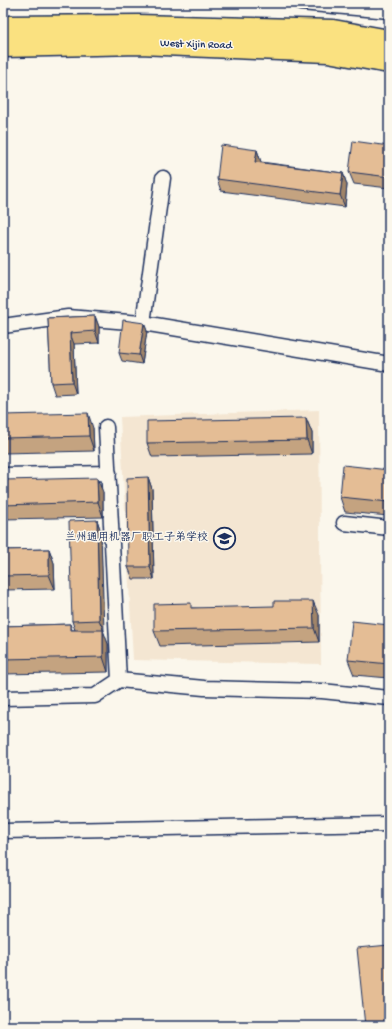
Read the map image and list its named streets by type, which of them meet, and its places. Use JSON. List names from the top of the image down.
{
  "streets": {
    "main road": ["West Xijin Road"]
  },
  "places": {
    "school or university": ["兰州通用机器厂职工子弟学校"]
  }
}
